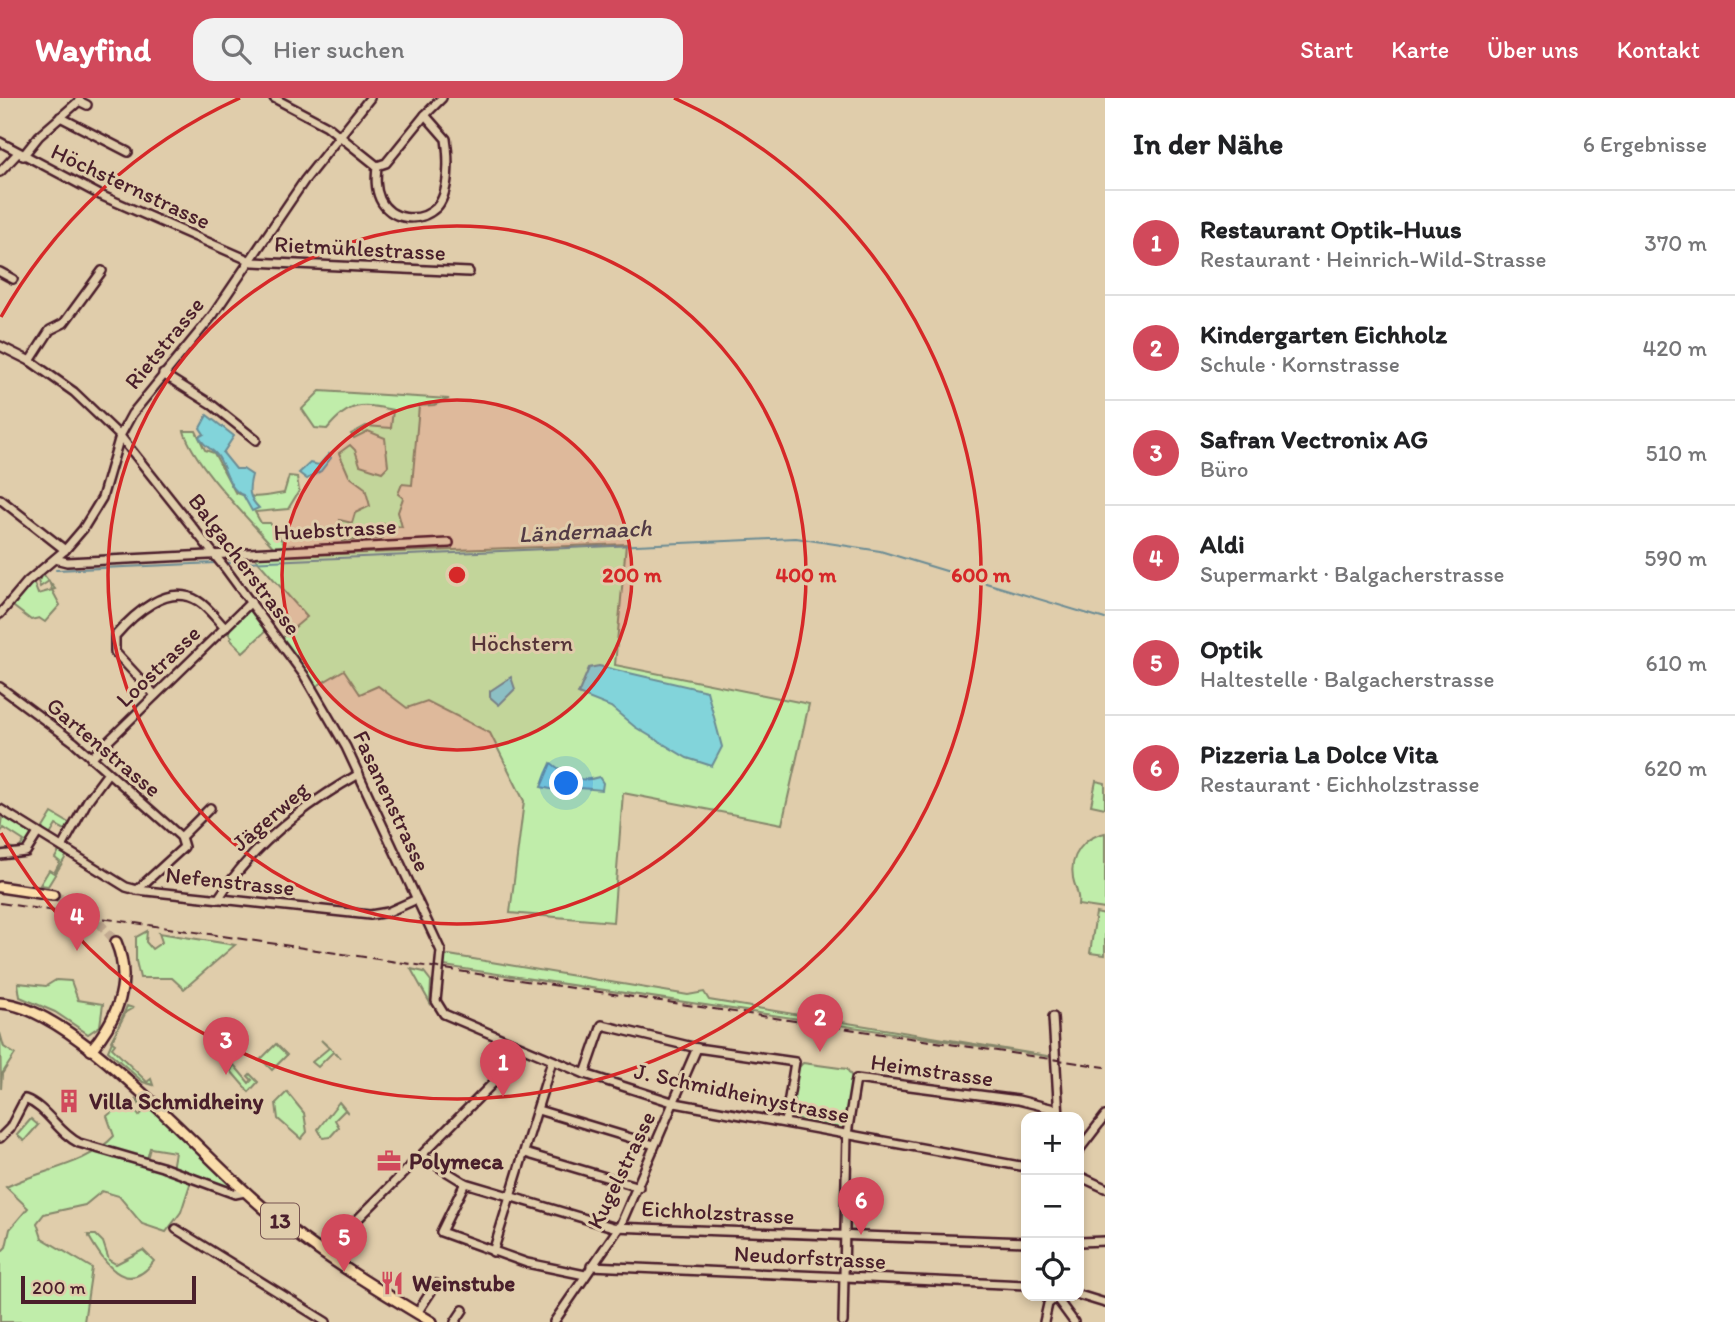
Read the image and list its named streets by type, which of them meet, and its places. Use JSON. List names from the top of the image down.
{
  "streets": {
    "main road": ["13"],
    "street": [
      "Höchsternstrasse",
      "Rietmühlestrasse",
      "Rietstrasse",
      "Huebstrasse",
      "Balgacherstrasse",
      "Loostrasse",
      "Gartenstrasse",
      "Fasanenstrasse",
      "Jägerweg",
      "Nefenstrasse",
      "Heimstrasse",
      "J. Schmidheinystrasse",
      "Kugelstrasse",
      "Eichholzstrasse",
      "Neudorfstrasse"
    ]
  },
  "crossings": [
    ["Höchsternstrasse", "Rietmühlestrasse"],
    ["Höchsternstrasse", "Rietstrasse"],
    ["Rietmühlestrasse", "Rietstrasse"],
    ["Rietstrasse", "Huebstrasse"],
    ["Rietstrasse", "Balgacherstrasse"],
    ["Huebstrasse", "Balgacherstrasse"],
    ["Balgacherstrasse", "Loostrasse"],
    ["Balgacherstrasse", "Fasanenstrasse"],
    ["Loostrasse", "Gartenstrasse"],
    ["Fasanenstrasse", "Jägerweg"],
    ["Fasanenstrasse", "Nefenstrasse"],
    ["Fasanenstrasse", "J. Schmidheinystrasse"],
    ["Jägerweg", "Nefenstrasse"],
    ["Nefenstrasse", "J. Schmidheinystrasse"],
    ["Heimstrasse", "J. Schmidheinystrasse"],
    ["J. Schmidheinystrasse", "Kugelstrasse"],
    ["Kugelstrasse", "Eichholzstrasse"],
    ["Kugelstrasse", "Neudorfstrasse"]
  ],
  "water": ["Ländernaach"],
  "parks": ["Höchstern"],
  "places": {
    "building": ["Villa Schmidheiny"],
    "office": ["Polymeca"],
    "restaurant": ["Weinstube"]
  },
  "scale_bar": "200 m",
  "page": {
    "header": "Wayfind",
    "search": "Hier suchen",
    "nav": [
      "Start",
      "Karte",
      "Über uns",
      "Kontakt"
    ],
    "heading": ["In der Nähe", "6 Ergebnisse"],
    "list": [
      {
        "mark": "1",
        "name": "Restaurant Optik-Huus",
        "note": "Restaurant · Heinrich-Wild-Strasse",
        "value": "370 m"
      },
      {
        "mark": "2",
        "name": "Kindergarten Eichholz",
        "note": "Schule · Kornstrasse",
        "value": "420 m"
      },
      {
        "mark": "3",
        "name": "Safran Vectronix AG",
        "note": "Büro",
        "value": "510 m"
      },
      {
        "mark": "4",
        "name": "Aldi",
        "note": "Supermarkt · Balgacherstrasse",
        "value": "590 m"
      },
      {
        "mark": "5",
        "name": "Optik",
        "note": "Haltestelle · Balgacherstrasse",
        "value": "610 m"
      },
      {
        "mark": "6",
        "name": "Pizzeria La Dolce Vita",
        "note": "Restaurant · Eichholzstrasse",
        "value": "620 m"
      }
    ],
    "pins": [
      "4",
      "2",
      "3",
      "1",
      "6",
      "5"
    ],
    "map_buttons": ["+", "−"],
    "scale": "200 m"
  },
  "rings": ["200 m", "400 m", "600 m"]
}
